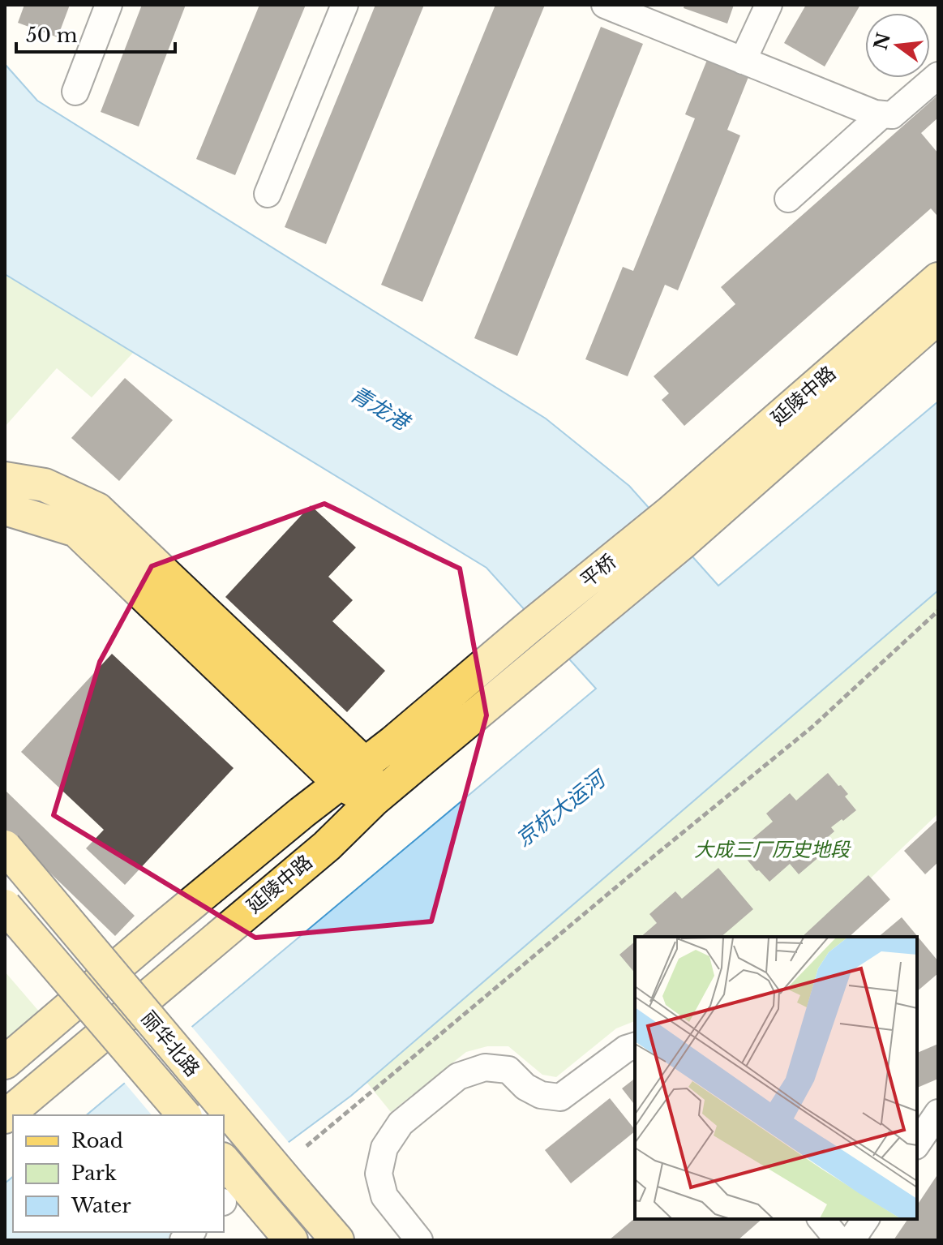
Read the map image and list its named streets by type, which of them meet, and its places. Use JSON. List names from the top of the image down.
{
  "streets": {
    "main road": ["延陵中路", "平桥", "丽华北路"]
  },
  "crossings": [
    ["延陵中路", "平桥"]
  ],
  "water": ["青龙港", "京杭大运河"],
  "parks": ["大成三厂历史地段"],
  "legend": ["Road", "Park", "Water"],
  "scale_bar": "50 m",
  "north": "left"
}
